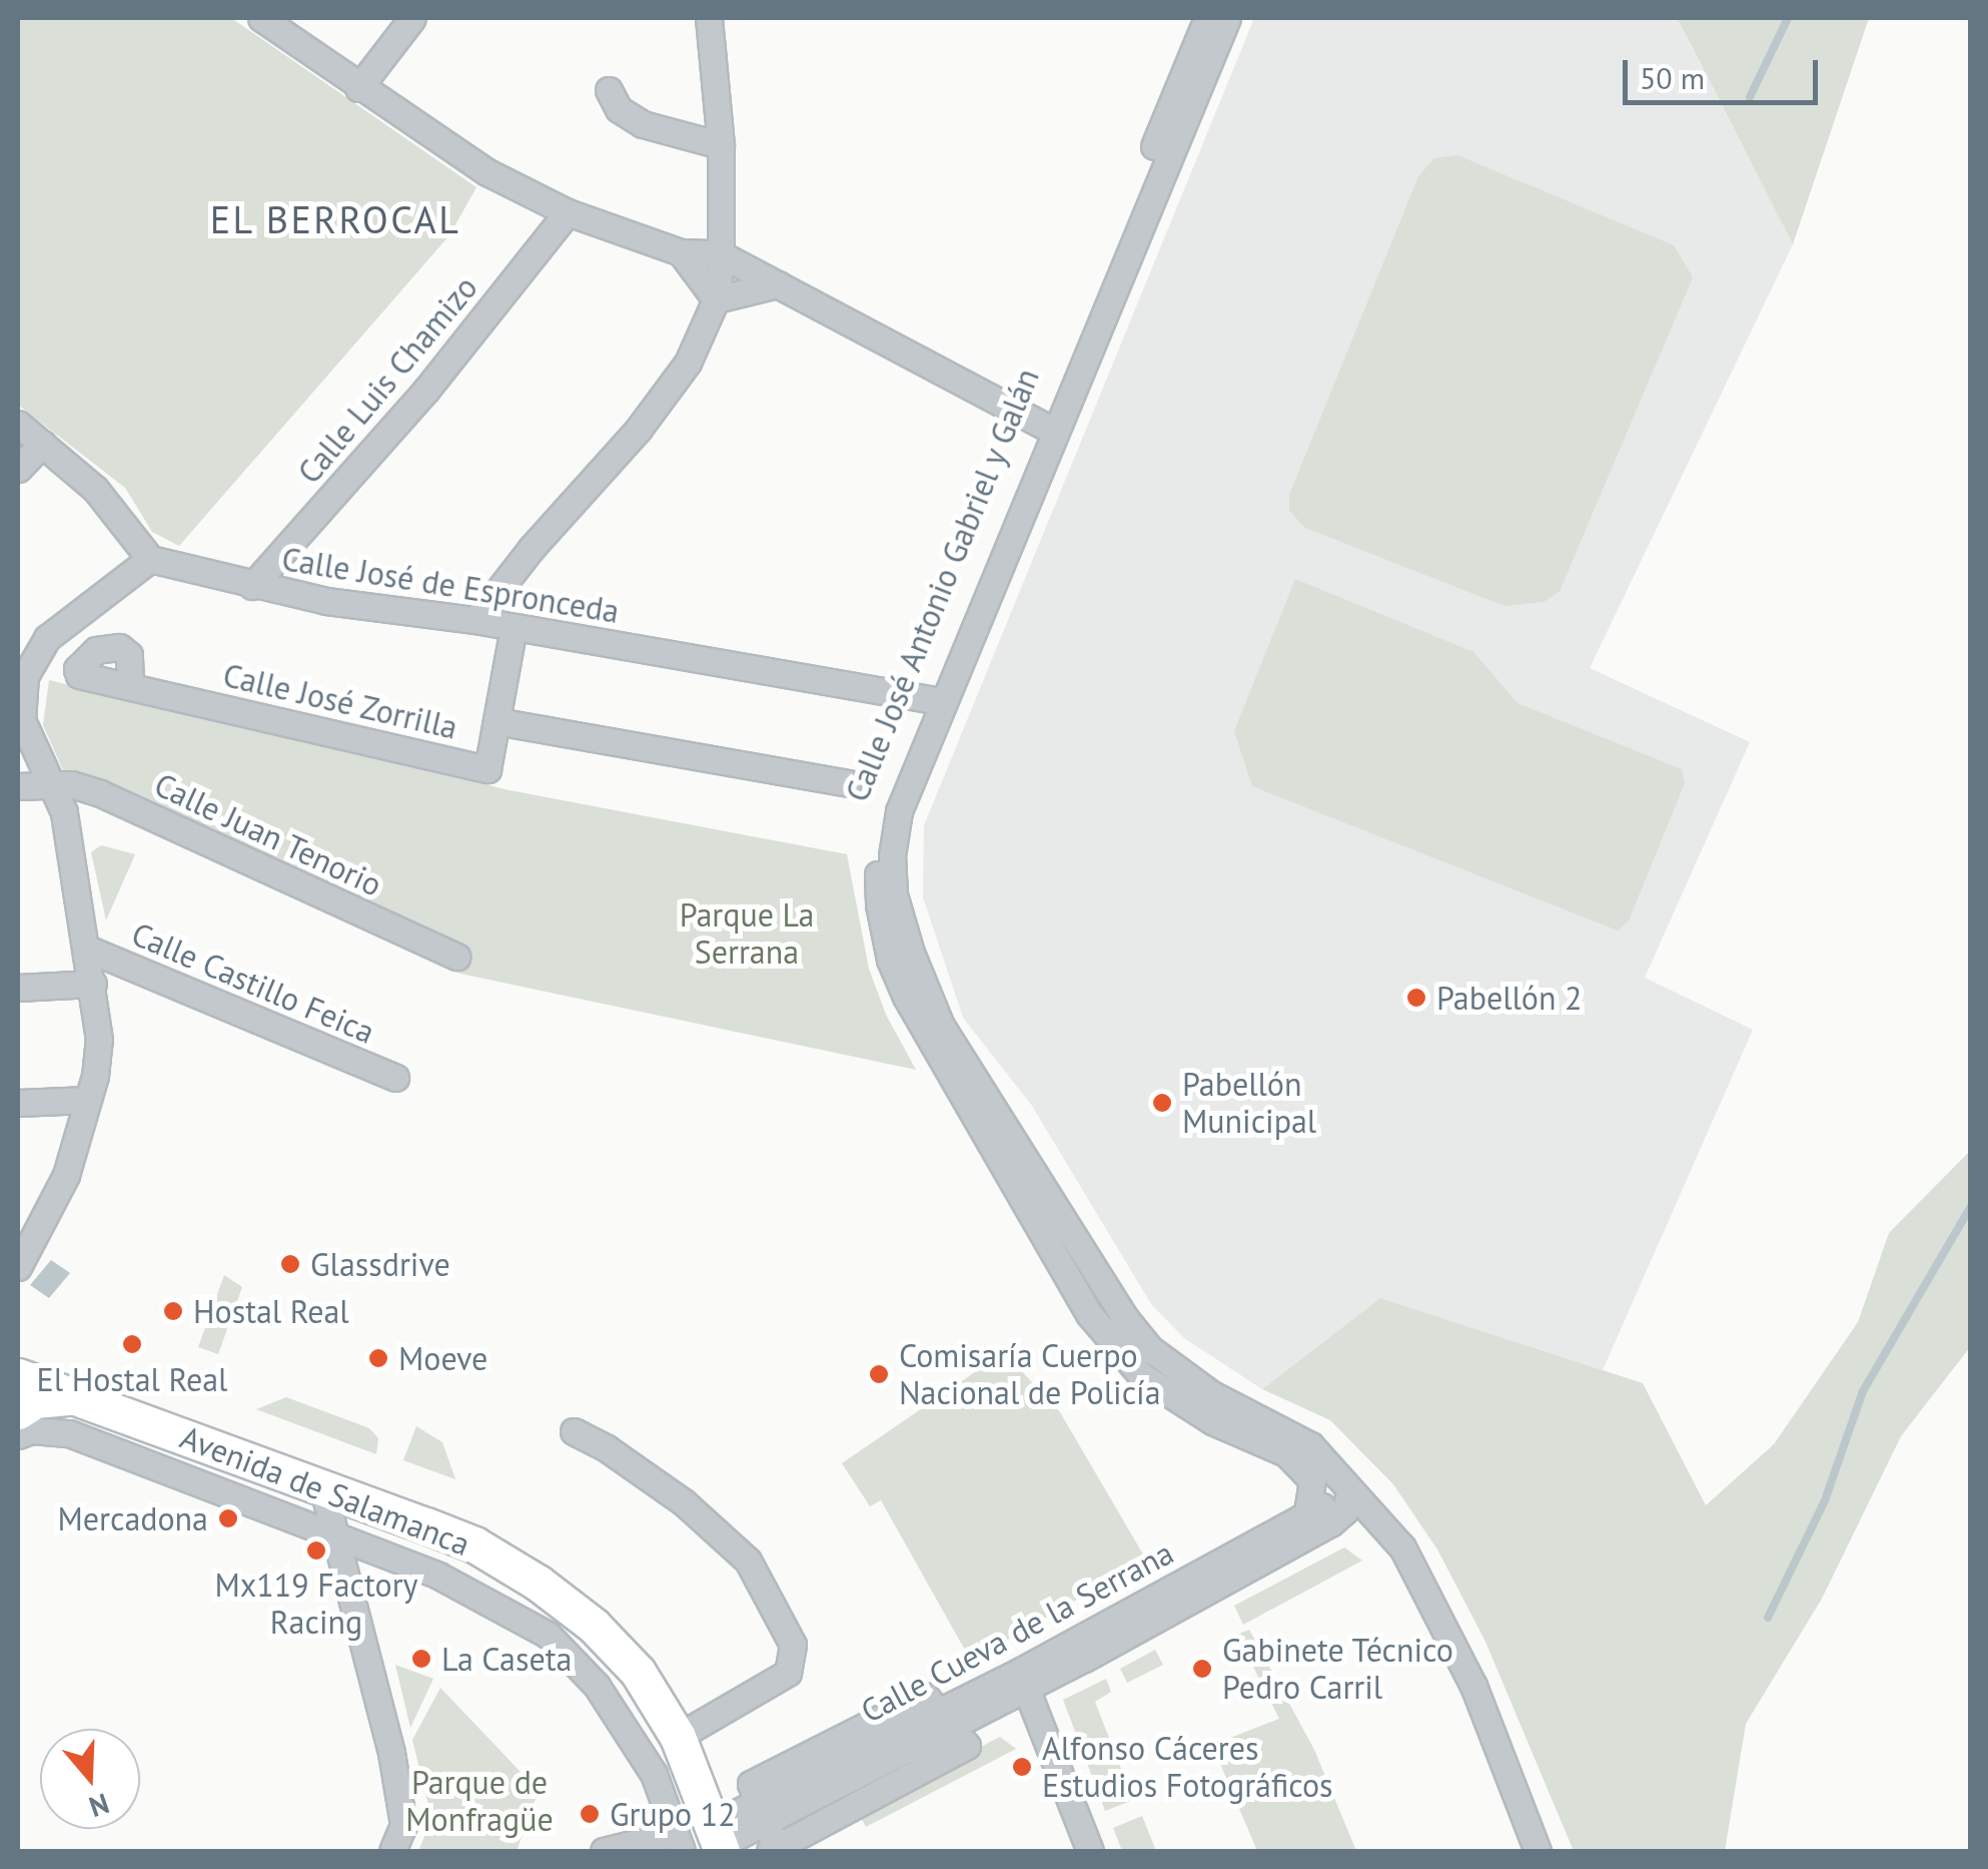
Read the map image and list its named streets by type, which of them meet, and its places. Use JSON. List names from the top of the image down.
{
  "streets": {
    "main road": ["Avenida de Salamanca"],
    "street": [
      "Calle Luis Chamizo",
      "Calle José de Espronceda",
      "Calle José Antonio Gabriel y Galán",
      "Calle José Zorrilla",
      "Calle Juan Tenorio",
      "Calle Castillo Feica",
      "Calle Cueva de la Serrana"
    ]
  },
  "crossings": [
    ["Calle Luis Chamizo", "Calle José de Espronceda"],
    ["Calle José de Espronceda", "Calle José Antonio Gabriel y Galán"],
    ["Calle José de Espronceda", "Calle José Zorrilla"],
    ["Calle José Antonio Gabriel y Galán", "Calle Cueva de la Serrana"]
  ],
  "districts": ["EL BERROCAL"],
  "parks": ["Parque La Serrana", "Parque de Monfragüe"],
  "places": [
    "Pabellón 2",
    "Pabellón Municipal",
    "Glassdrive",
    "Hostal Real",
    "El Hostal Real",
    "Moeve",
    "Comisaría Cuerpo Nacional de Policía",
    "Mercadona",
    "Mx119 Factory Racing",
    "La Caseta",
    "Gabinete Técnico Pedro Carril",
    "Alfonso Cáceres Estudios Fotográficos",
    "Grupo 12"
  ],
  "scale_bar": "50 m",
  "north": "bottom"
}
